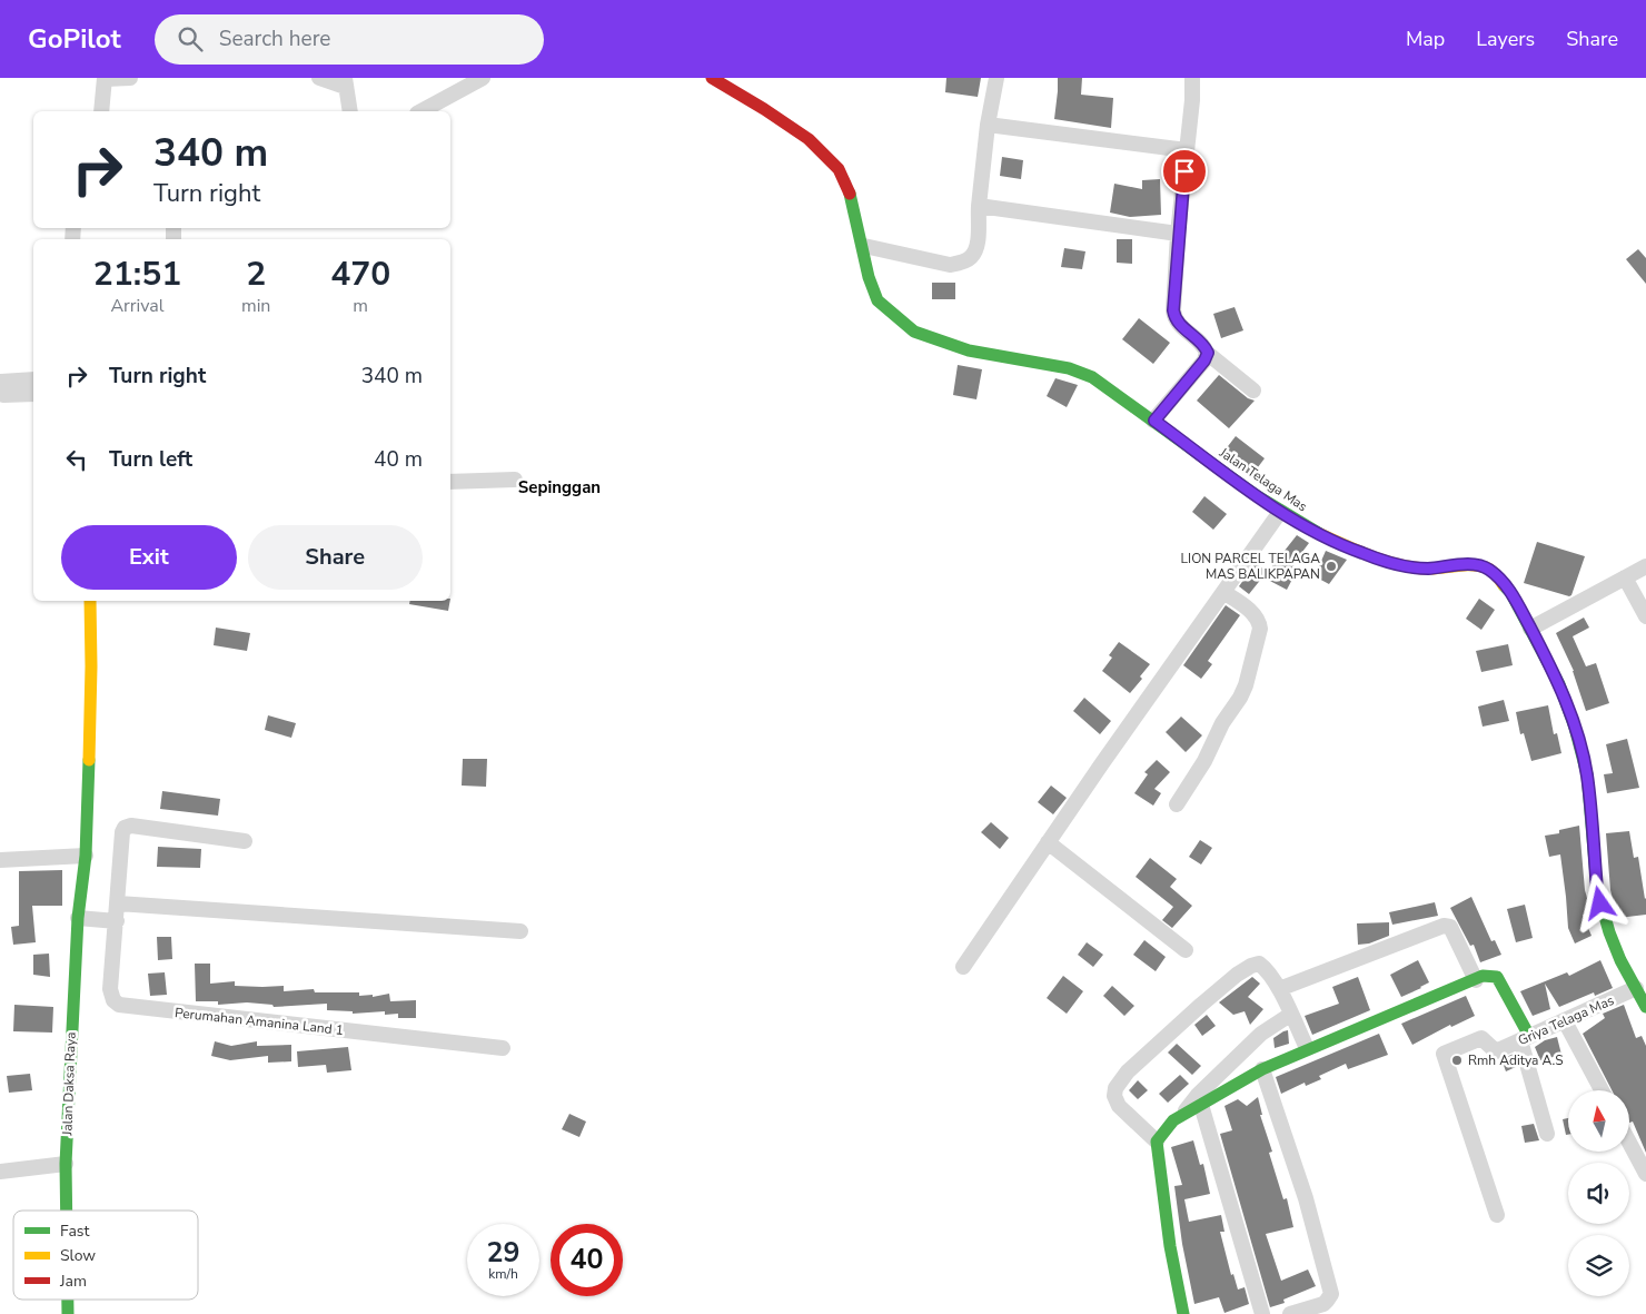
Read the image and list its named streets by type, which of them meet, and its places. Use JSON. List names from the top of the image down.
{
  "streets": {
    "street": [
      "Jalan Telaga Mas",
      "Griya Telaga Mas",
      "Perumahan Amanina Land 1",
      "Jalan Daksa Raya"
    ]
  },
  "crossings": [
    ["Jalan Telaga Mas", "Griya Telaga Mas"]
  ],
  "districts": ["Sepinggan"],
  "places": ["LION PARCEL TELAGA MAS BALIKPAPAN", "Rmh Aditya A.S"],
  "legend": ["Fast", "Slow", "Jam"],
  "north": "top",
  "page": {
    "header": "GoPilot",
    "search": "Search here",
    "nav": ["Map", "Layers", "Share"],
    "turn": ["340 m", "Turn right"],
    "eta": [
      "21:51",
      "Arrival",
      "2",
      "min",
      "470",
      "m"
    ],
    "list": [
      {
        "name": "Turn right",
        "value": "340 m"
      },
      {
        "name": "Turn left",
        "value": "40 m"
      }
    ],
    "buttons": ["Exit", "Share"],
    "speed": "29 km/h",
    "limit": "40"
  }
}
